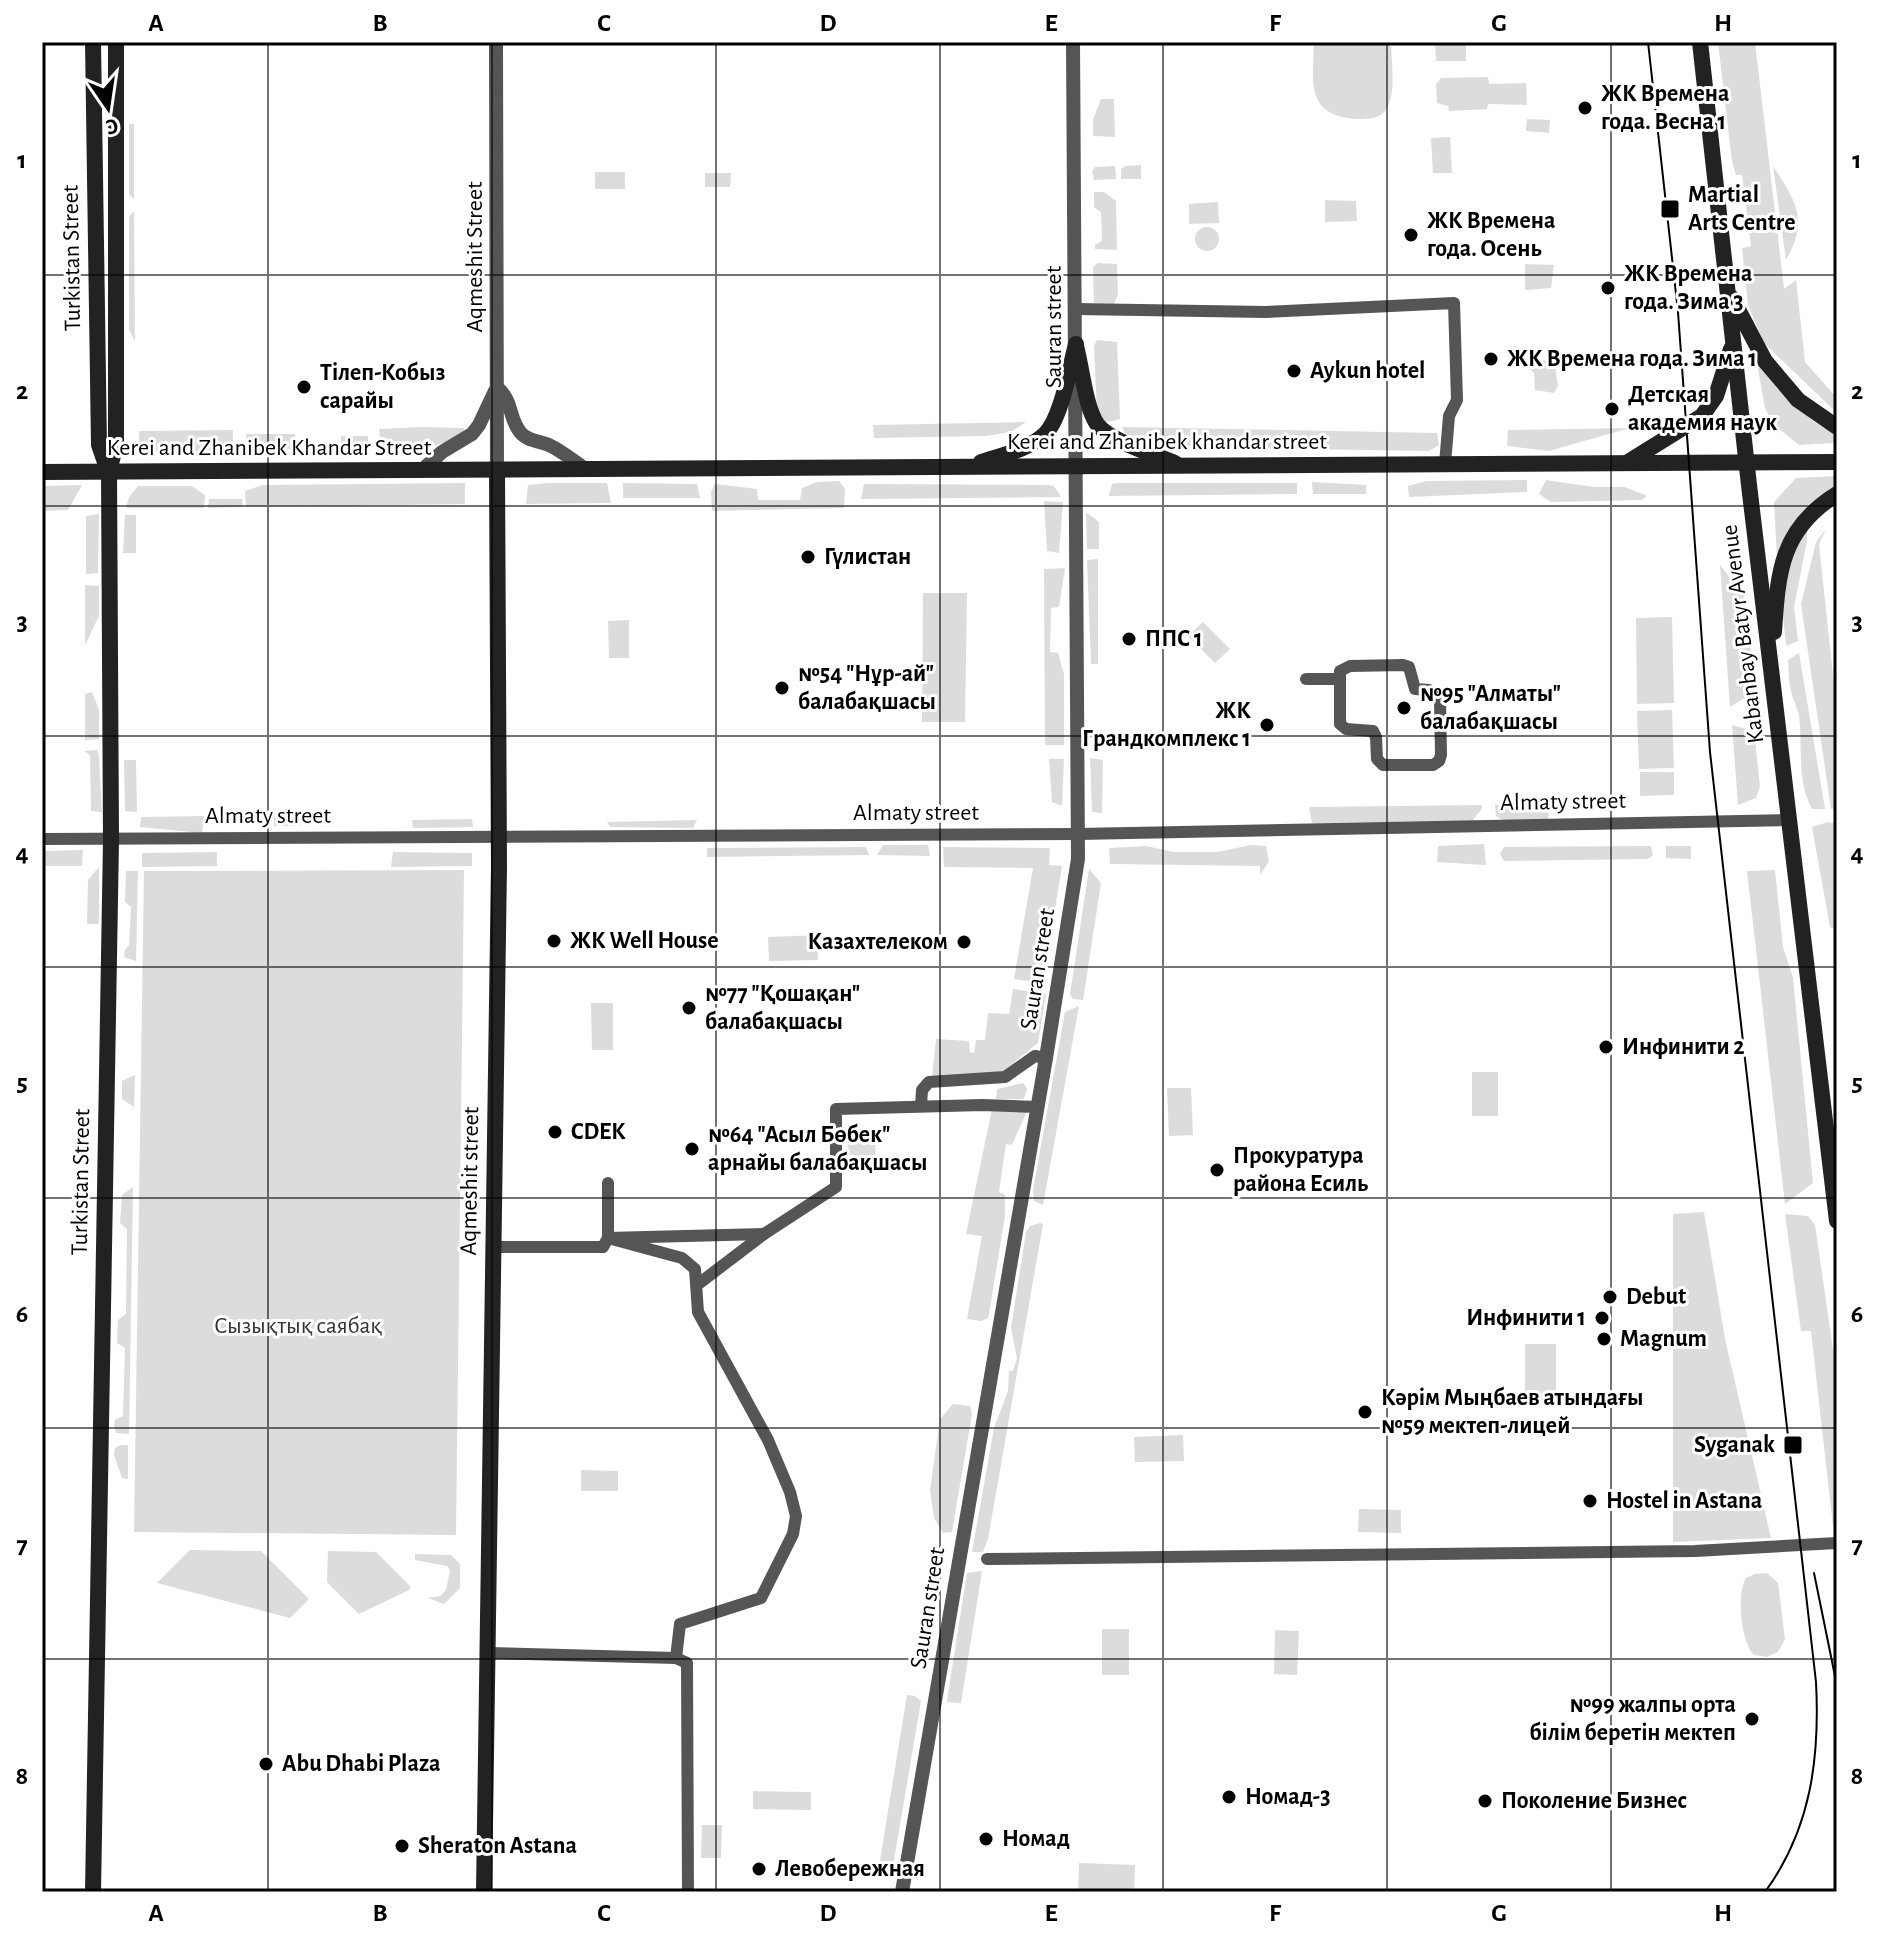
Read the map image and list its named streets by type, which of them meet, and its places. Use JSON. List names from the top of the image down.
{
  "streets": {
    "main road": [
      "Turkistan Street",
      "Kerei and Zhanibek khandar street",
      "Kerei and Zhanibek Khandar Street",
      "Kabanbay Batyr Avenue",
      "Aqmeshit street"
    ],
    "street": ["Aqmeshit Street", "Sauran street", "Almaty street"]
  },
  "crossings": [
    ["Aqmeshit Street", "Kerei and Zhanibek khandar street"],
    ["Aqmeshit Street", "Kerei and Zhanibek Khandar Street"],
    ["Aqmeshit Street", "Aqmeshit street"],
    ["Turkistan Street", "Kerei and Zhanibek Khandar Street"],
    ["Turkistan Street", "Almaty street"],
    ["Sauran street", "Kerei and Zhanibek khandar street"],
    ["Sauran street", "Almaty street"],
    ["Kerei and Zhanibek khandar street", "Kerei and Zhanibek Khandar Street"],
    ["Kerei and Zhanibek khandar street", "Kabanbay Batyr Avenue"],
    ["Kerei and Zhanibek khandar street", "Aqmeshit street"],
    ["Kerei and Zhanibek Khandar Street", "Aqmeshit street"],
    ["Kabanbay Batyr Avenue", "Almaty street"],
    ["Almaty street", "Aqmeshit street"]
  ],
  "parks": ["Сызықтық саябақ"],
  "places": {
    "other": [
      "ЖК Времена года. Весна 1",
      "ЖК Времена года. Осень",
      "ЖК Времена года. Зима 3",
      "ЖК Времена года. Зима 1",
      "Aykun hotel",
      "Тiлеп-Кобыз сарайы",
      "Детская академия наук",
      "Гүлистан",
      "ППС 1",
      "№54 \"Нұр-ай\" балабақшасы",
      "№95 \"Алматы\" балабақшасы",
      "ЖК Грандкомплекс 1",
      "ЖК Well House",
      "Казахтелеком",
      "№77 \"Қошақан\" балабақшасы",
      "Инфинити 2",
      "CDEK",
      "№64 \"Асыл Бөбек\" арнайы балабақшасы",
      "Прокуратура района Есиль",
      "Debut",
      "Инфинити 1",
      "Magnum",
      "Кәрім Мыңбаев атындағы №59 мектеп-лицей",
      "Hostel in Astana",
      "№99 жалпы орта білім беретін мектеп",
      "Abu Dhabi Plaza",
      "Номад-3",
      "Поколение Бизнес",
      "Номад",
      "Sheraton Astana",
      "Левобережная"
    ],
    "transit": ["Martial Arts Centre", "Syganak"]
  },
  "north": "bottom",
  "grid": {
    "columns": [
      "A",
      "B",
      "C",
      "D",
      "E",
      "F",
      "G",
      "H"
    ],
    "rows": [
      "1",
      "2",
      "3",
      "4",
      "5",
      "6",
      "7",
      "8"
    ]
  }
}
